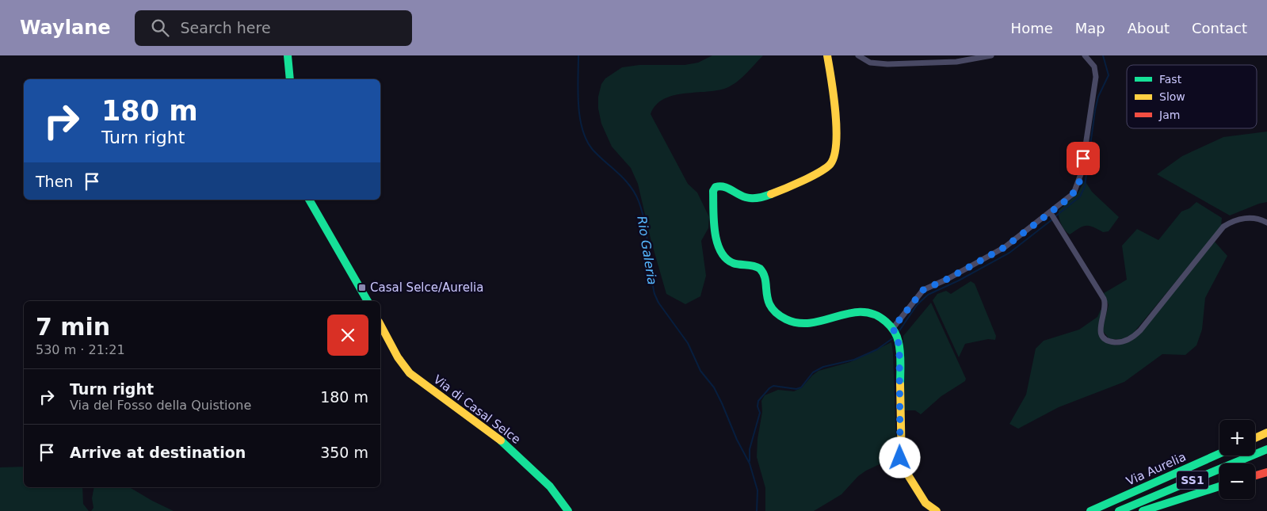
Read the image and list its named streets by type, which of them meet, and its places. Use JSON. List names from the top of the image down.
{
  "streets": {
    "main road": ["Via di Casal Selce", "Via Aurelia", "SS1"]
  },
  "water": ["Rio Galeria"],
  "places": {
    "transit": ["Casal Selce/Aurelia"]
  },
  "legend": ["Fast", "Slow", "Jam"],
  "page": {
    "header": "Waylane",
    "search": "Search here",
    "nav": [
      "Home",
      "Map",
      "About",
      "Contact"
    ],
    "turn": ["180 m", "Turn right"],
    "then": "Then",
    "heading": ["7 min", "530 m · 21:21"],
    "list": [
      {
        "name": "Turn right",
        "note": "Via del Fosso della Quistione",
        "value": "180 m"
      },
      {
        "name": "Arrive at destination",
        "value": "350 m"
      }
    ],
    "map_buttons": ["+", "−"]
  }
}
